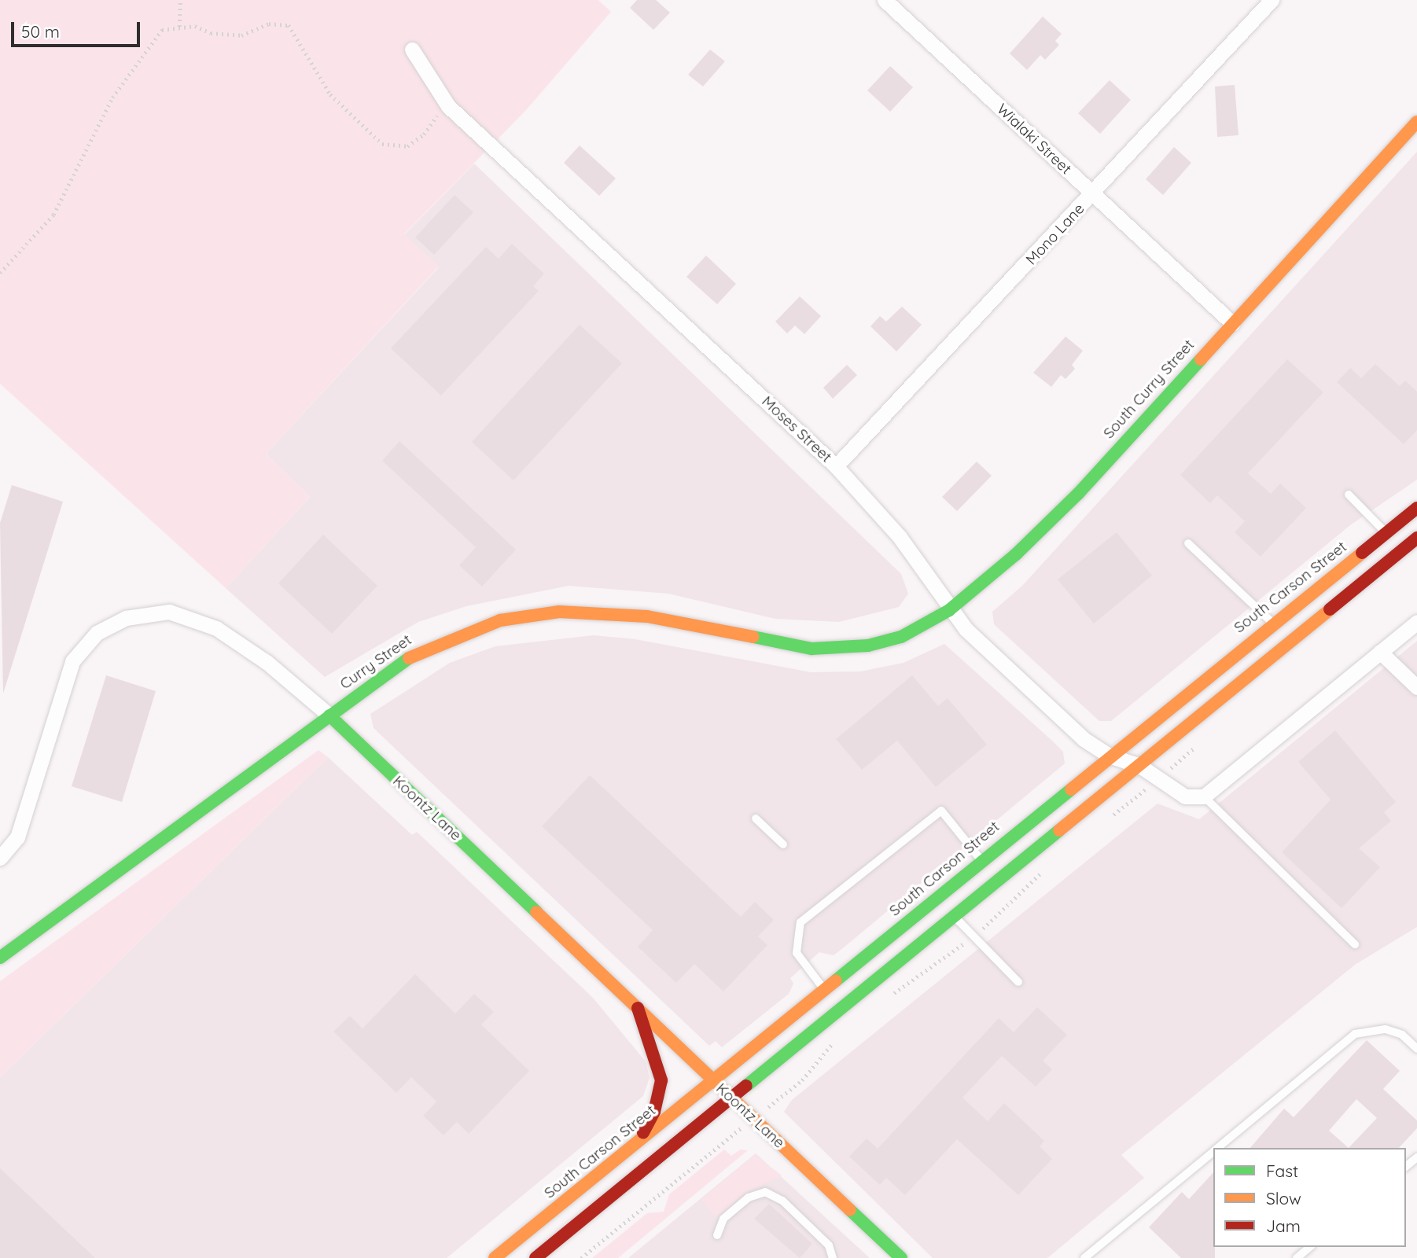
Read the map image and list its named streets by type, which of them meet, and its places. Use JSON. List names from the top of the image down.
{
  "streets": {
    "street": [
      "Wialaki Street",
      "Mono Lane",
      "South Curry Street",
      "Moses Street",
      "South Carson Street",
      "Curry Street",
      "Koontz Lane"
    ]
  },
  "crossings": [
    ["Wialaki Street", "Mono Lane"],
    ["Wialaki Street", "South Curry Street"],
    ["Mono Lane", "Moses Street"],
    ["South Curry Street", "Moses Street"],
    ["South Curry Street", "Curry Street"],
    ["Moses Street", "South Carson Street"],
    ["South Carson Street", "Koontz Lane"],
    ["Curry Street", "Koontz Lane"]
  ],
  "legend": ["Fast", "Slow", "Jam"],
  "scale_bar": "50 m"
}
